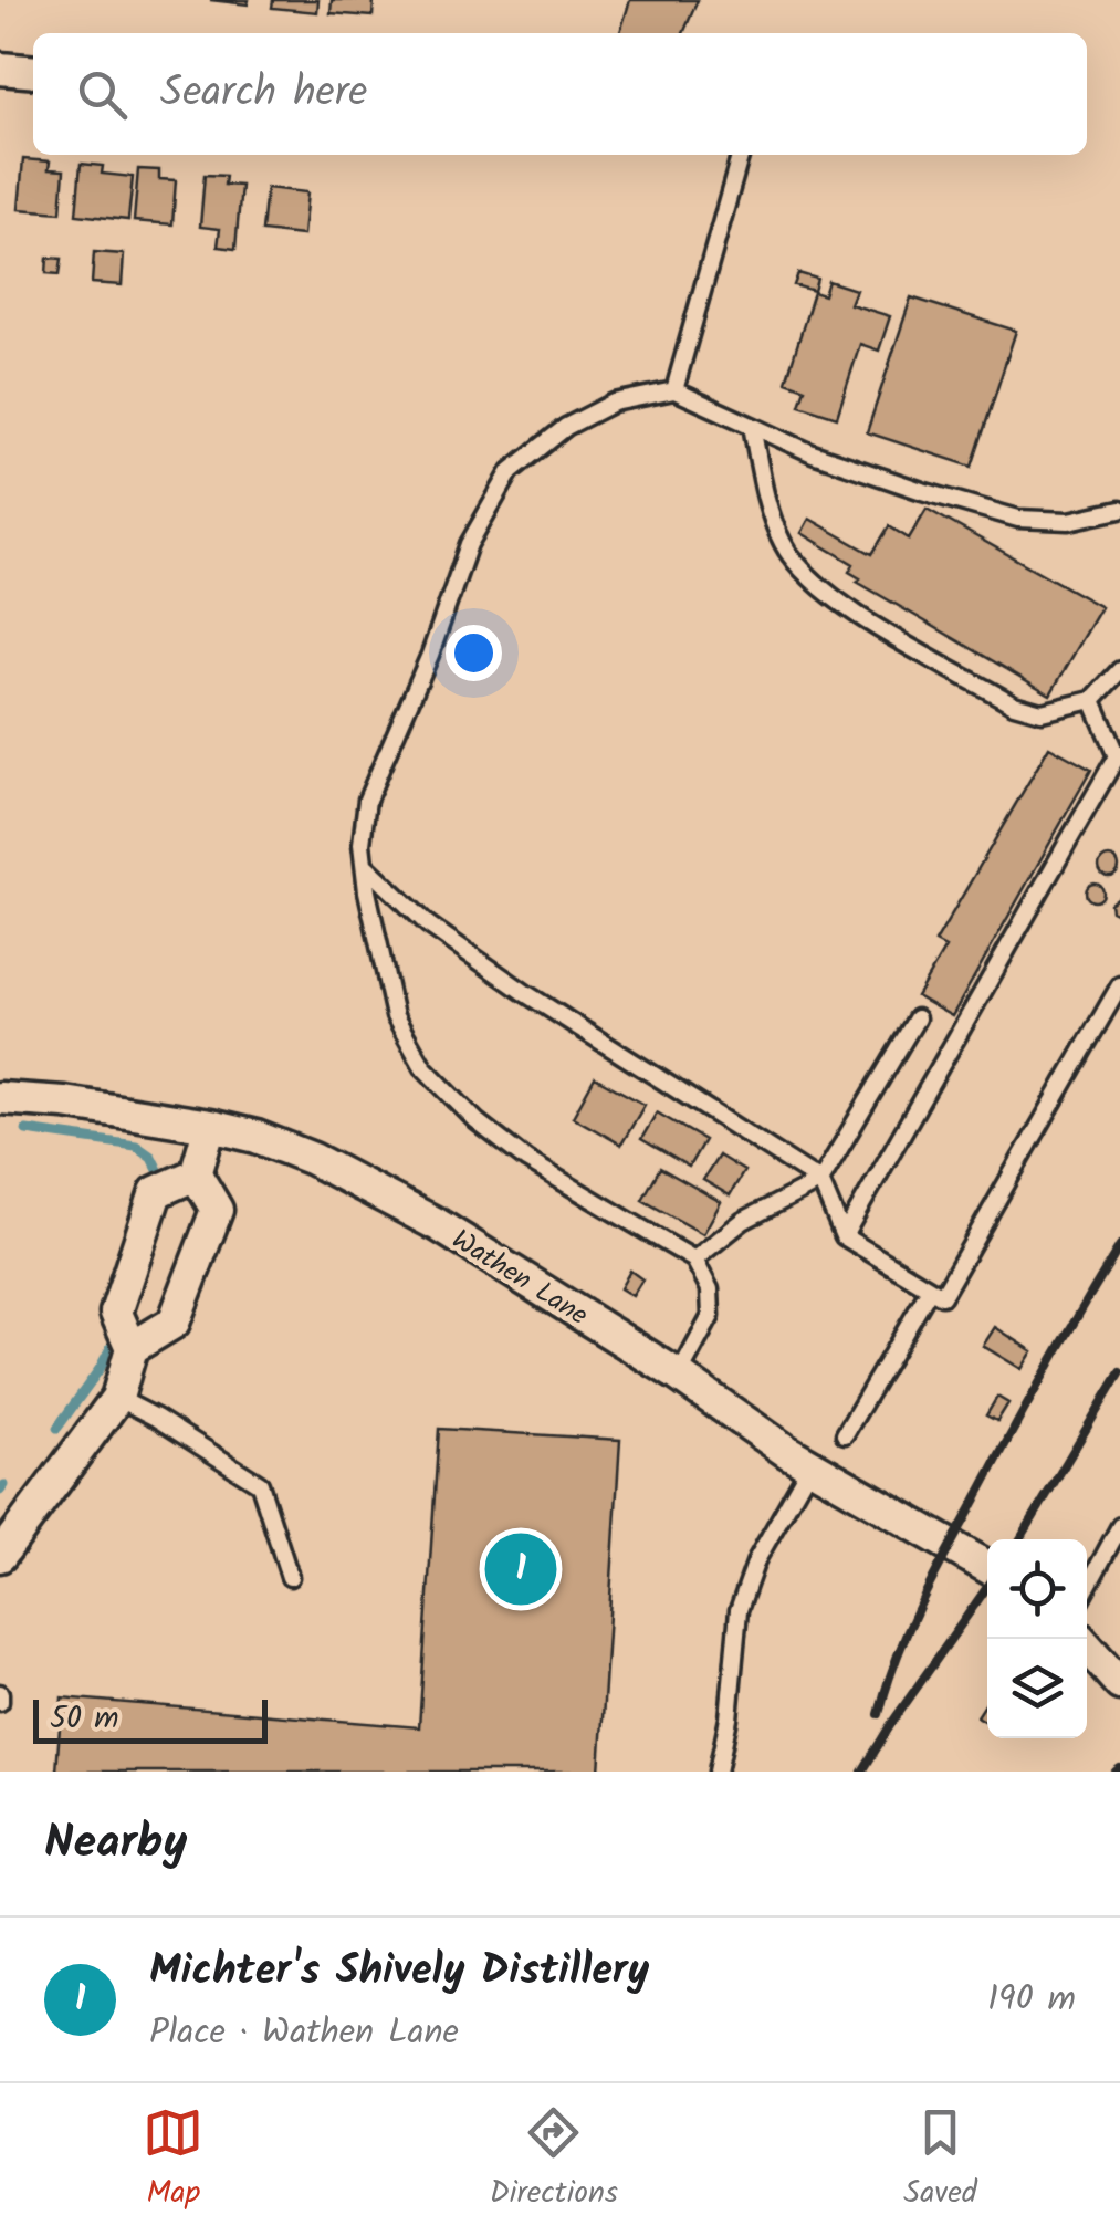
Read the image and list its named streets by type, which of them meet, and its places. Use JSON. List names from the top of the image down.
{
  "streets": {
    "street": ["Wathen Lane"]
  },
  "scale_bar": "50 m",
  "page": {
    "search": "Search here",
    "pins": "1",
    "scale": "50 m",
    "heading": "Nearby",
    "list": [
      {
        "mark": "1",
        "name": "Michter's Shively Distillery",
        "note": "Place · Wathen Lane",
        "value": "190 m"
      }
    ],
    "nav": ["Map", "Directions", "Saved"]
  }
}
